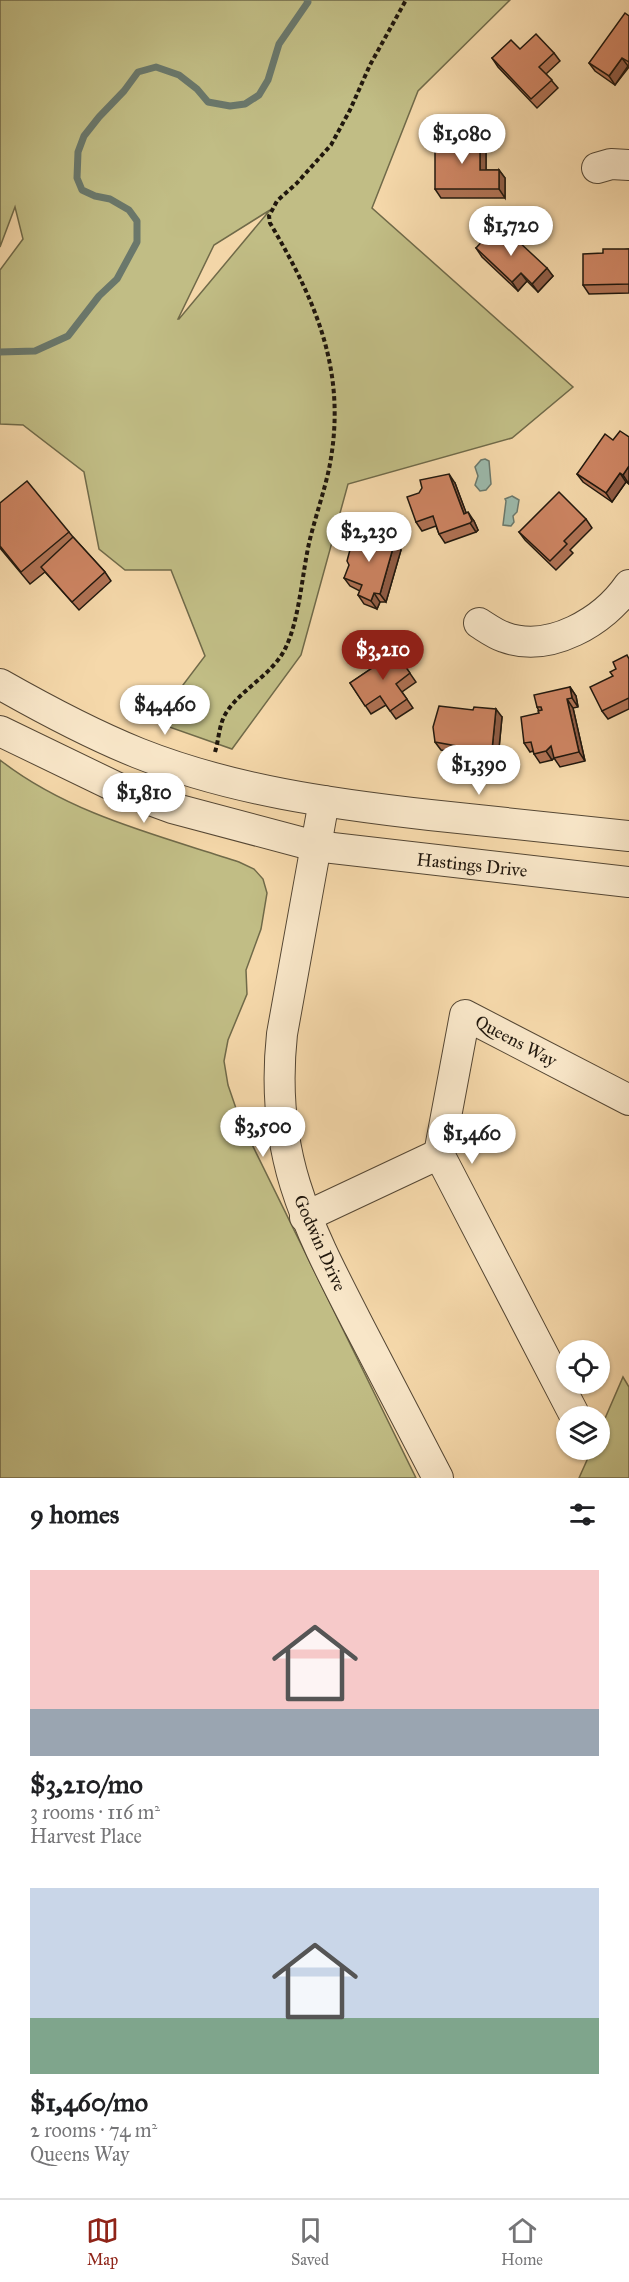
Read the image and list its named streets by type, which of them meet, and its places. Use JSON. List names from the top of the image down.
{
  "streets": {
    "street": ["Hastings Drive", "Queens Way", "Godwin Drive"]
  },
  "crossings": [
    ["Hastings Drive", "Godwin Drive"]
  ],
  "page": {
    "price": [
      "$1,080",
      "$1,720",
      "$2,230",
      "$3,210",
      "$4,460",
      "$1,390",
      "$1,810",
      "$3,500",
      "$1,460"
    ],
    "heading": "9 homes",
    "list": [
      {
        "name": "$3,210/mo",
        "note": "3 rooms · 116 m² · Harvest Place"
      },
      {
        "name": "$1,460/mo",
        "note": "2 rooms · 74 m² · Queens Way"
      }
    ],
    "tabs": ["Map", "Saved", "Home"]
  }
}
